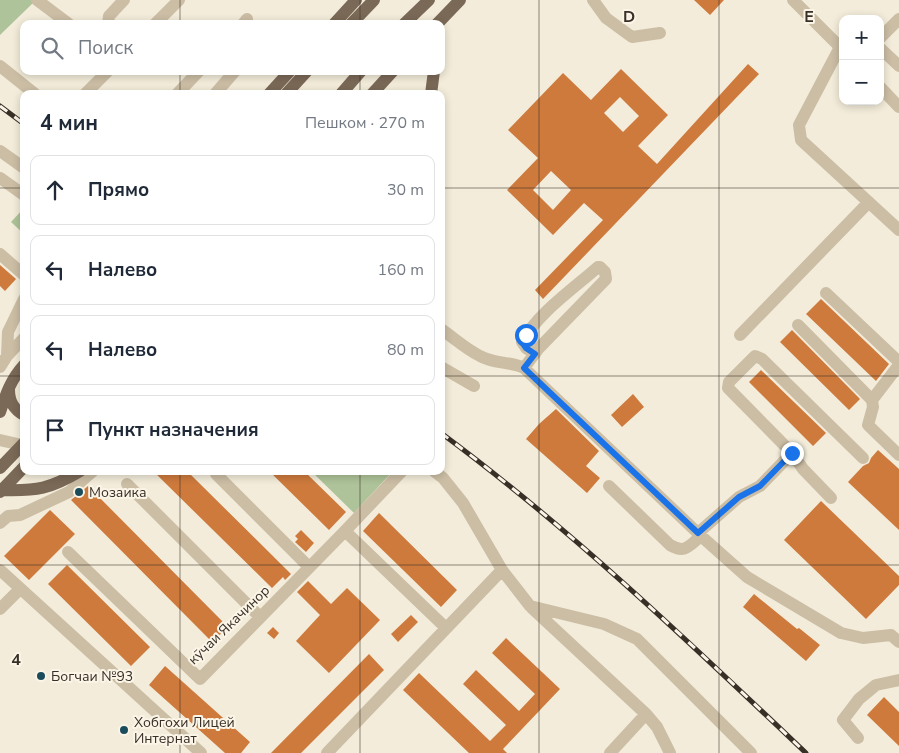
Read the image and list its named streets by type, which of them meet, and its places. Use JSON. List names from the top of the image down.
{
  "streets": {
    "street": ["кӯчаи Якачинор"]
  },
  "places": ["Мозаика", "Богчаи №93", "Хобгохи Лицей Интернат"],
  "page": {
    "map_buttons": ["+", "−"],
    "search": "Поиск",
    "heading": ["4 мин", "Пешком · 270 m"],
    "list": [
      ["Прямо", "30 m"],
      ["Налево", "160 m"],
      ["Налево", "80 m"],
      "Пункт назначения"
    ]
  },
  "grid": {
    "columns": ["D", "E"],
    "rows": ["4"]
  }
}
